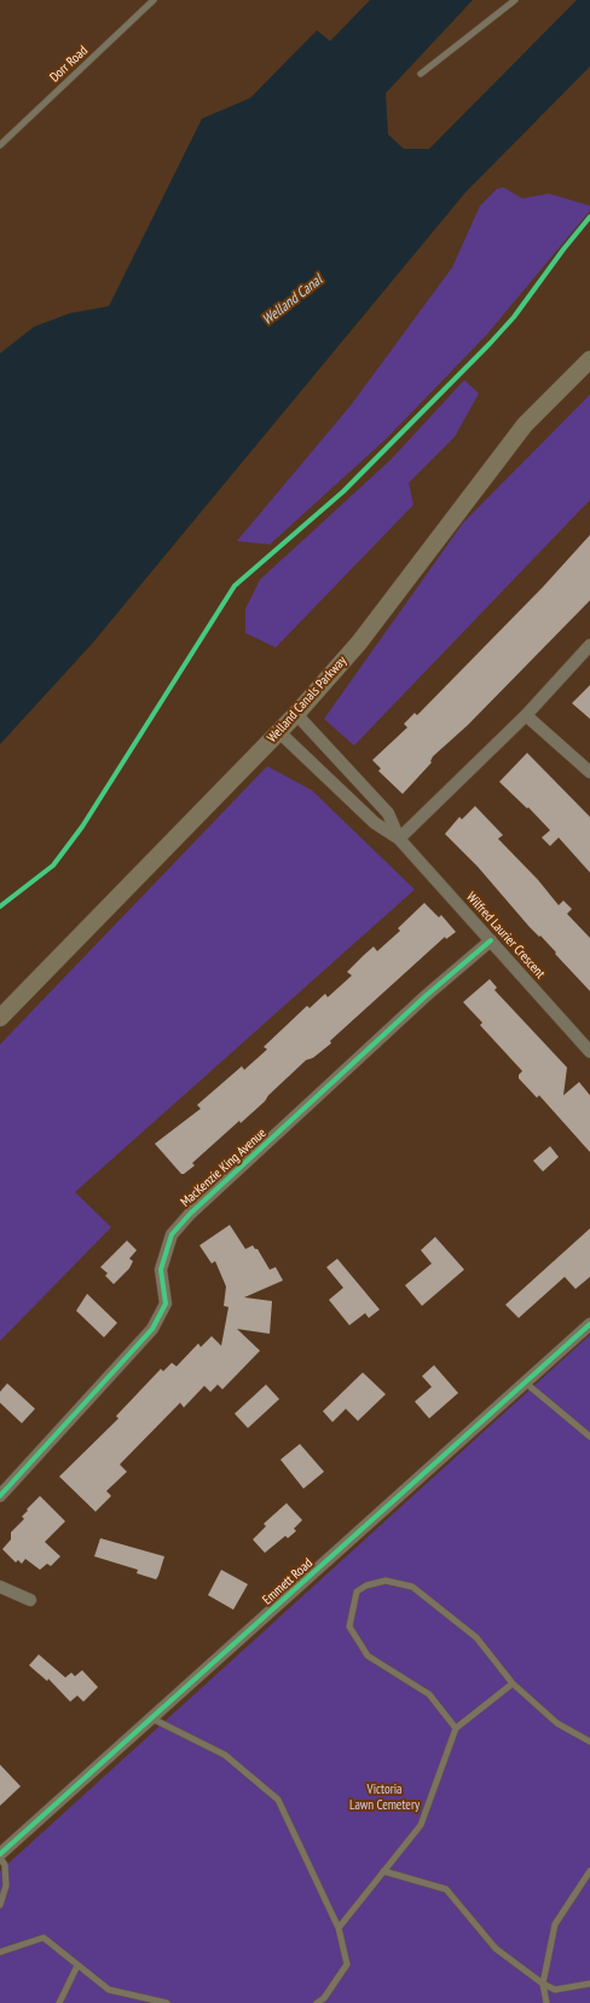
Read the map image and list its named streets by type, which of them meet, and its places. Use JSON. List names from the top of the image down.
{
  "streets": {
    "main road": ["Welland Canals Parkway"],
    "street": ["Wilfred Laurier Crescent", "MacKenzie King Avenue", "Emmett Road"],
    "lane": ["Dorr Road"]
  },
  "crossings": [
    ["Welland Canals Parkway", "Wilfred Laurier Crescent"],
    ["Wilfred Laurier Crescent", "MacKenzie King Avenue"]
  ],
  "water": ["Welland Canal"],
  "parks": ["Victoria Lawn Cemetery"]
}
